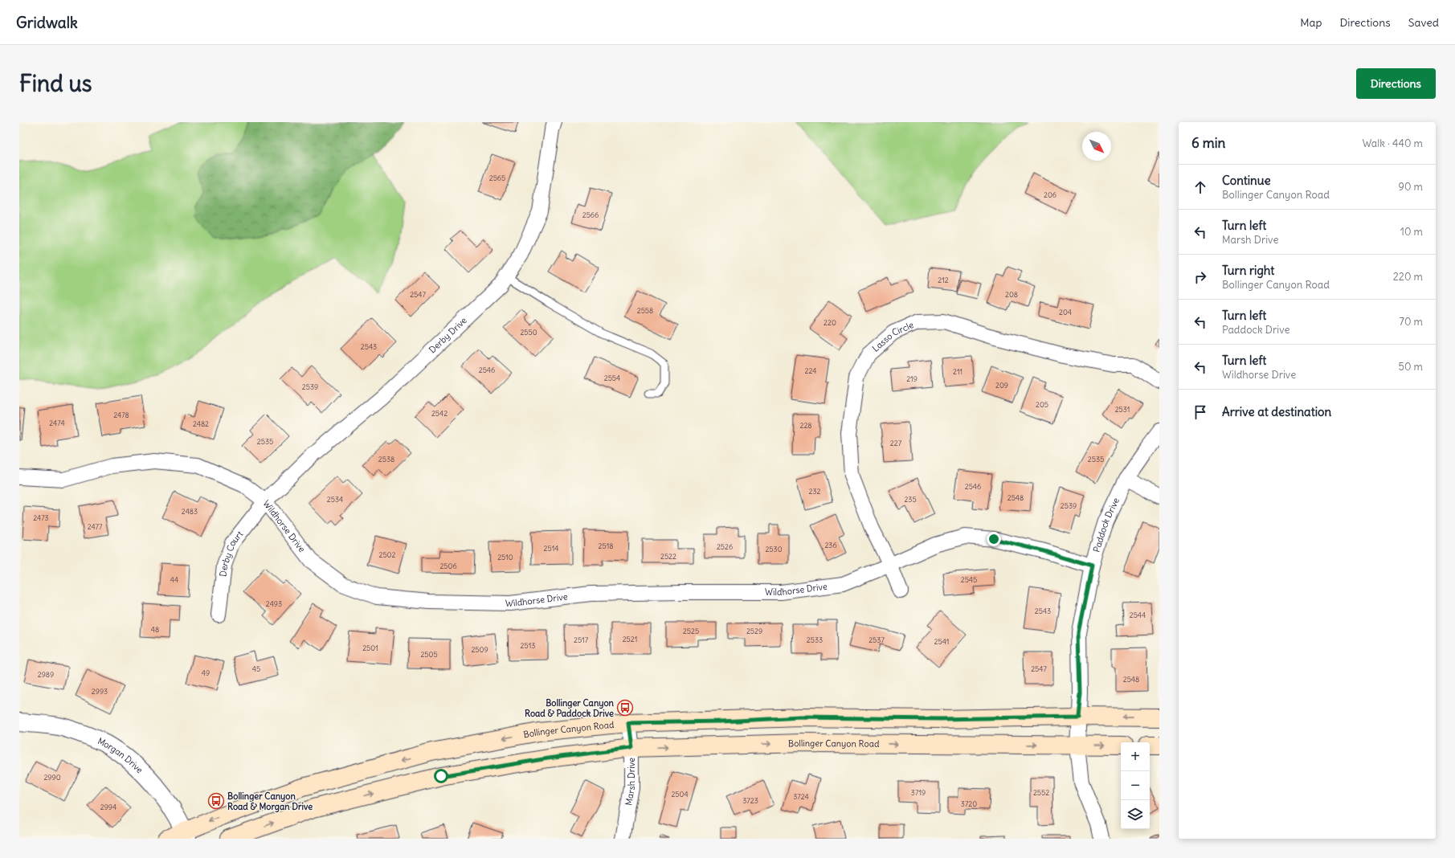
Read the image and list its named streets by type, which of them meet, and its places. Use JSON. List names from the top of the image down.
{
  "streets": {
    "main road": ["Bollinger Canyon Road"],
    "street": [
      "Derby Drive",
      "Lasso Circle",
      "Paddock Drive",
      "Wildhorse Drive",
      "Derby Court",
      "Morgan Drive",
      "Marsh Drive"
    ]
  },
  "crossings": [
    ["Derby Drive", "Wildhorse Drive"],
    ["Derby Drive", "Derby Court"],
    ["Lasso Circle", "Wildhorse Drive"],
    ["Paddock Drive", "Wildhorse Drive"],
    ["Paddock Drive", "Bollinger Canyon Road"],
    ["Wildhorse Drive", "Derby Court"],
    ["Bollinger Canyon Road", "Morgan Drive"],
    ["Bollinger Canyon Road", "Marsh Drive"]
  ],
  "places": {
    "bus stop": ["Bollinger Canyon Road & Paddock Drive", "Bollinger Canyon Road & Morgan Drive"]
  },
  "house_numbers": [
    "2565",
    "206",
    "2566",
    "212",
    "2547",
    "208",
    "2558",
    "204",
    "220",
    "2550",
    "2543",
    "2546",
    "224",
    "211",
    "2554",
    "219",
    "209",
    "2539",
    "205",
    "2531",
    "2542",
    "2478",
    "2474",
    "2482",
    "228",
    "2535",
    "227",
    "2538",
    "2535",
    "2546",
    "232",
    "2548",
    "2534",
    "235",
    "2539",
    "2483",
    "2473",
    "2477",
    "236",
    "2518",
    "2526",
    "2514",
    "2530",
    "2502",
    "2522",
    "2510",
    "2506",
    "44",
    "2545",
    "2493",
    "2543",
    "2544",
    "48",
    "2525",
    "2529",
    "2521",
    "2517",
    "2533",
    "2537",
    "2541",
    "2513",
    "2501",
    "2509",
    "2505",
    "45",
    "2547",
    "49",
    "2989",
    "2548",
    "2993",
    "2990",
    "3719",
    "2552",
    "2504",
    "3724",
    "3723",
    "3720",
    "2994"
  ],
  "north": "bottom right",
  "page": {
    "header": "Gridwalk",
    "nav": ["Map", "Directions", "Saved"],
    "buttons": "Directions",
    "title": "Find us",
    "heading": ["6 min", "Walk · 440 m"],
    "list": [
      ["Continue", "Bollinger Canyon Road", "90 m"],
      ["Turn left", "Marsh Drive", "10 m"],
      ["Turn right", "Bollinger Canyon Road", "220 m"],
      ["Turn left", "Paddock Drive", "70 m"],
      ["Turn left", "Wildhorse Drive", "50 m"],
      "Arrive at destination"
    ],
    "map_buttons": ["+", "−"]
  }
}
